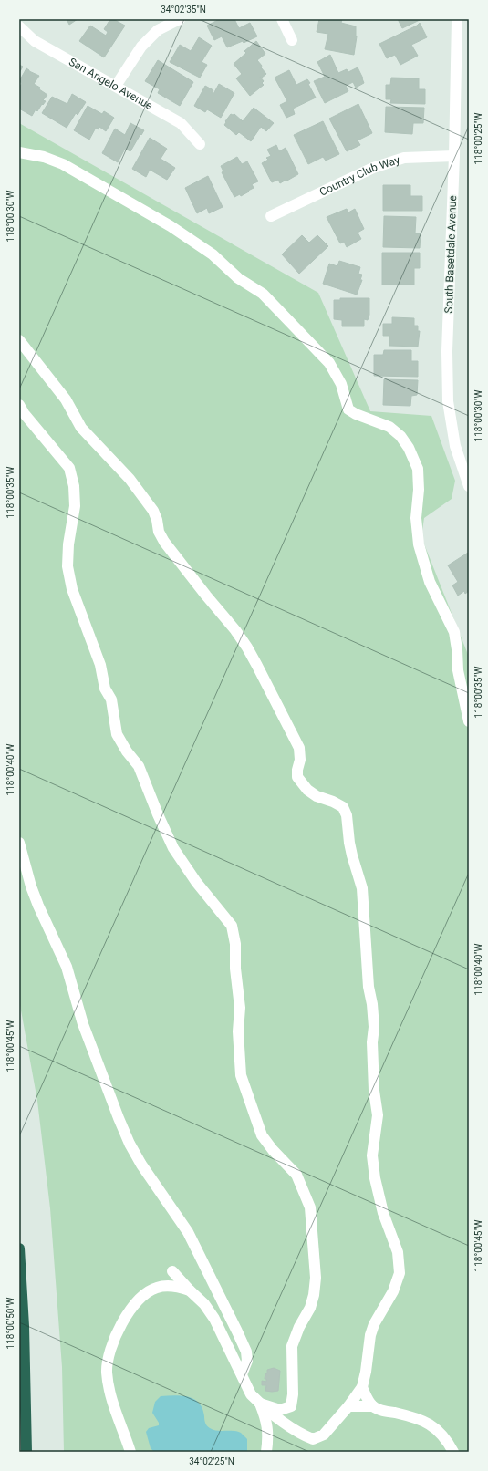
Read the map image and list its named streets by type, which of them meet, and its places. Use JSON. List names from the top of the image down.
{
  "streets": {
    "street": ["San Angelo Avenue", "Country Club Way", "South Basetdale Avenue"]
  },
  "crossings": [
    ["Country Club Way", "South Basetdale Avenue"]
  ],
  "coordinates": [
    "34°02'35\"N",
    "118°00'25\"W",
    "118°00'30\"W",
    "118°00'35\"W",
    "118°00'40\"W",
    "118°00'45\"W",
    "118°00'50\"W",
    "34°02'25\"N"
  ]
}
